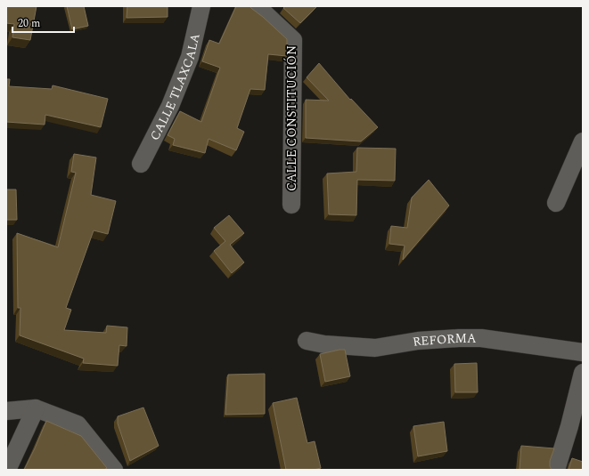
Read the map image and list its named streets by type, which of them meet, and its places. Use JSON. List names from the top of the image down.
{
  "streets": {
    "street": ["CALLE TLAXCALA", "CALLE CONSTITUCIÓN", "REFORMA"]
  },
  "scale_bar": "20 m"
}
